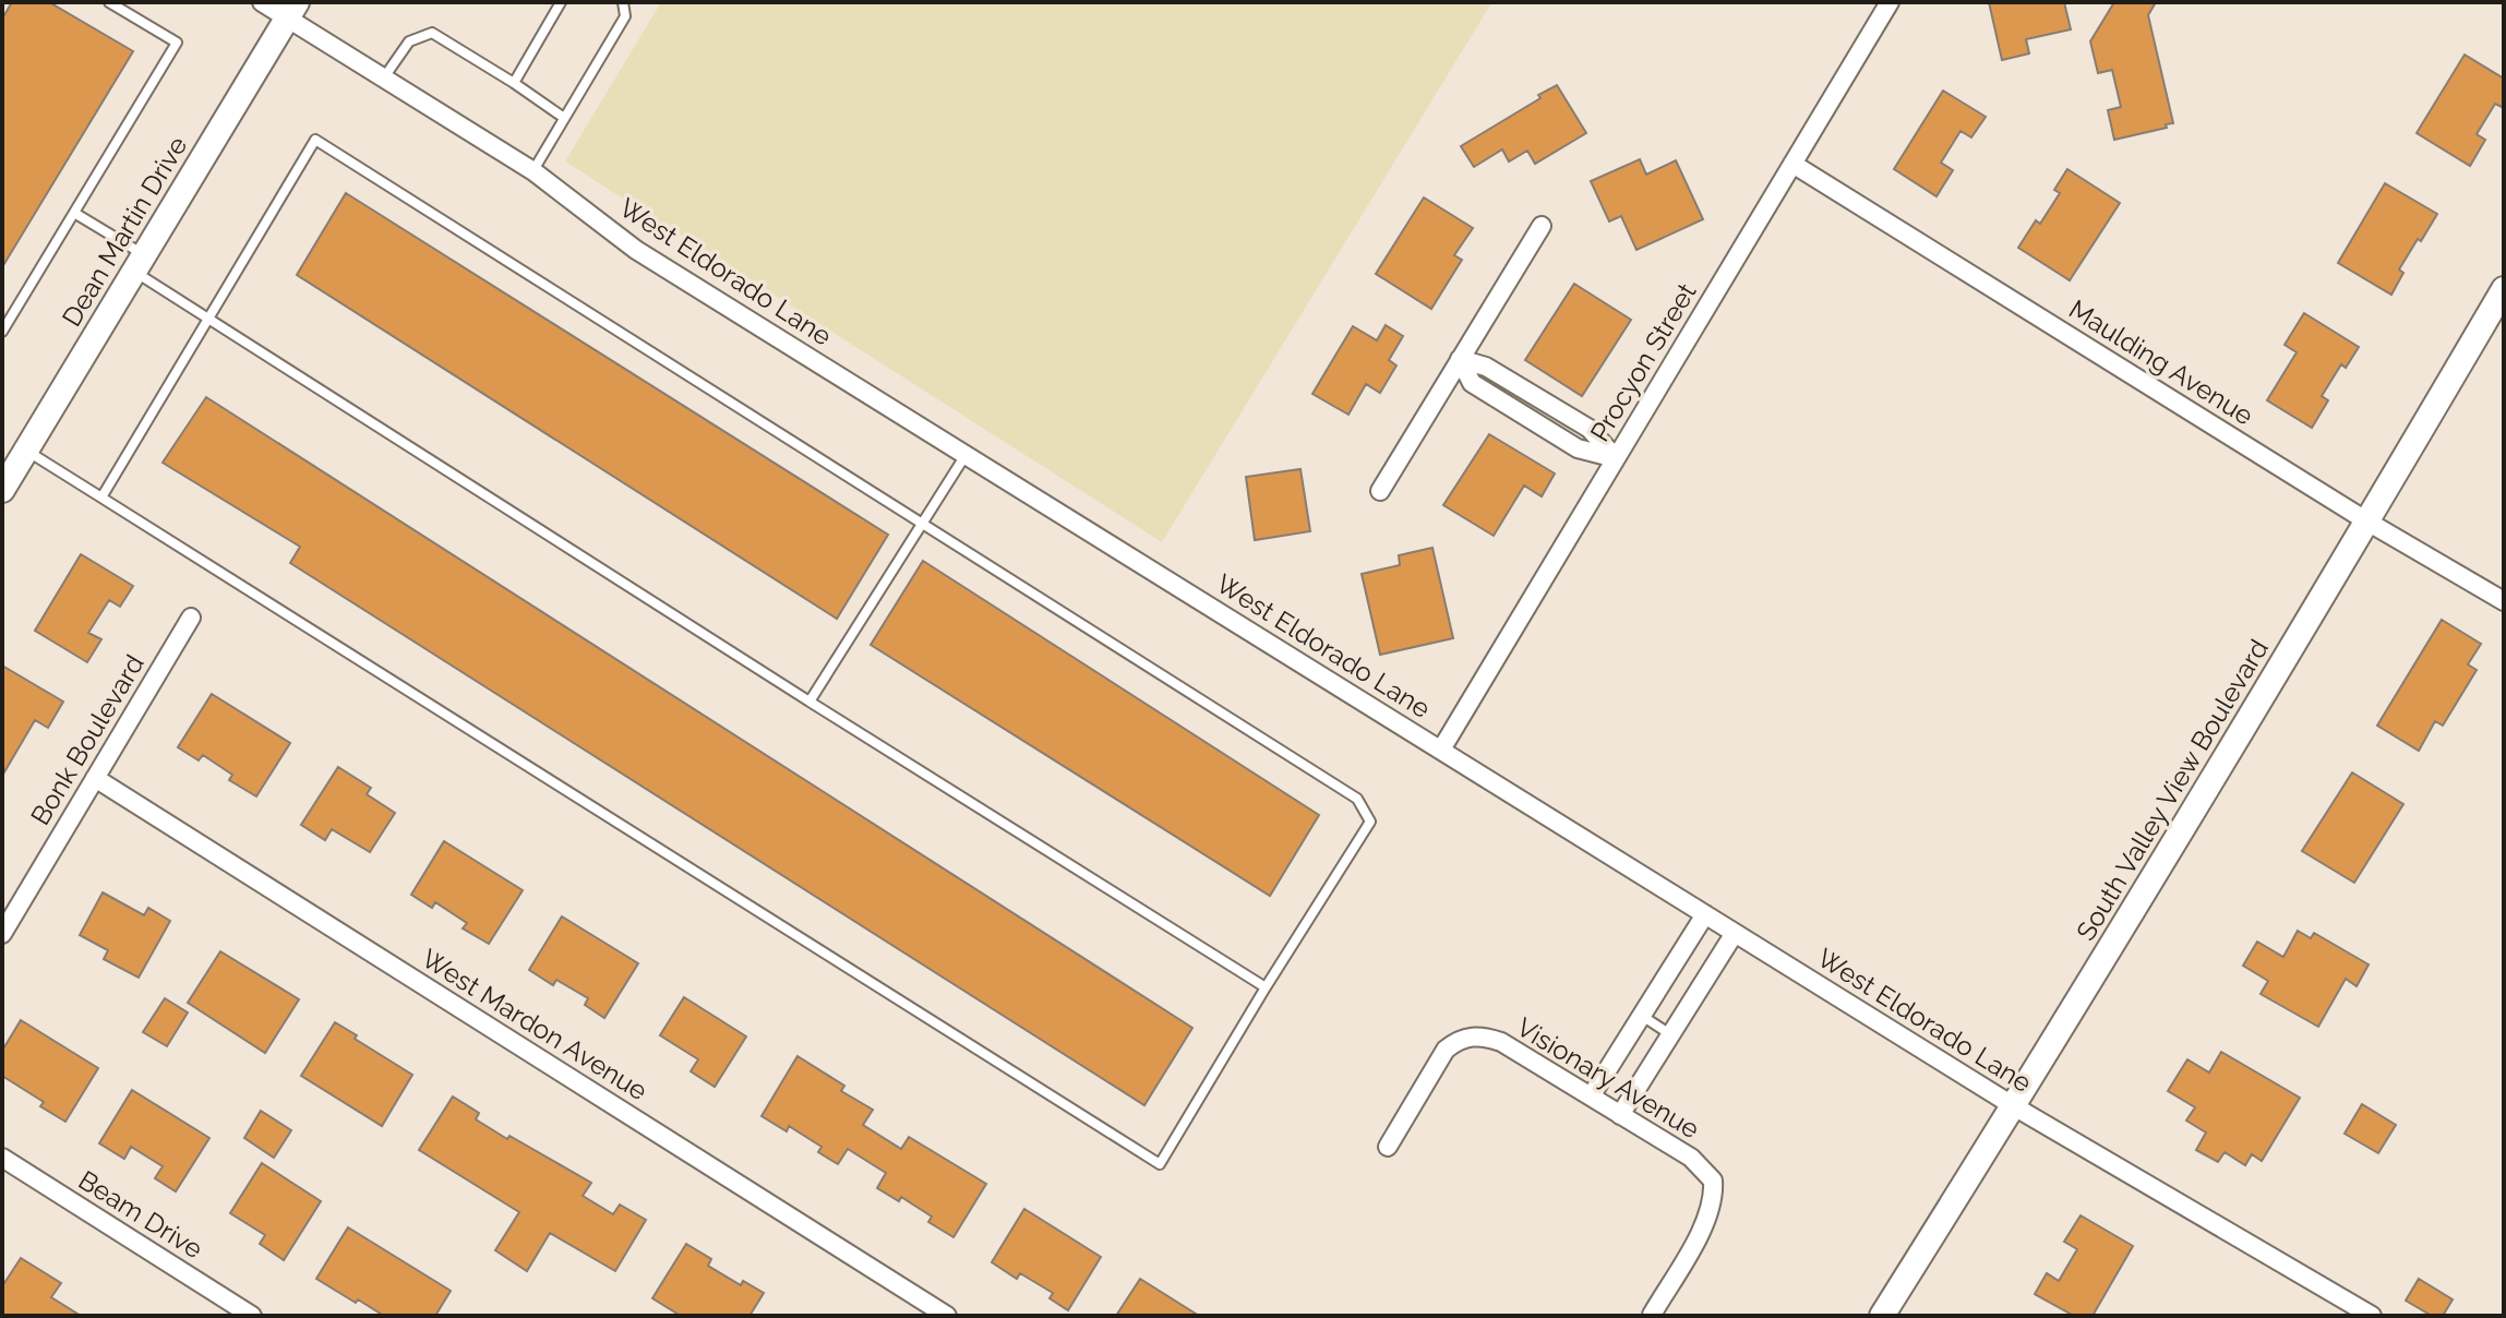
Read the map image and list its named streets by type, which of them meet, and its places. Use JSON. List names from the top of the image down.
{
  "streets": {
    "main road": ["Dean Martin Drive", "South Valley View Boulevard"],
    "street": [
      "West Eldorado Lane",
      "Procyon Street",
      "Maulding Avenue",
      "Bonk Boulevard",
      "West Mardon Avenue",
      "Visionary Avenue",
      "Beam Drive"
    ]
  },
  "crossings": [
    ["Dean Martin Drive", "West Eldorado Lane"],
    ["West Eldorado Lane", "Procyon Street"],
    ["West Eldorado Lane", "South Valley View Boulevard"],
    ["Procyon Street", "Maulding Avenue"],
    ["Maulding Avenue", "South Valley View Boulevard"],
    ["Bonk Boulevard", "West Mardon Avenue"]
  ]
}
